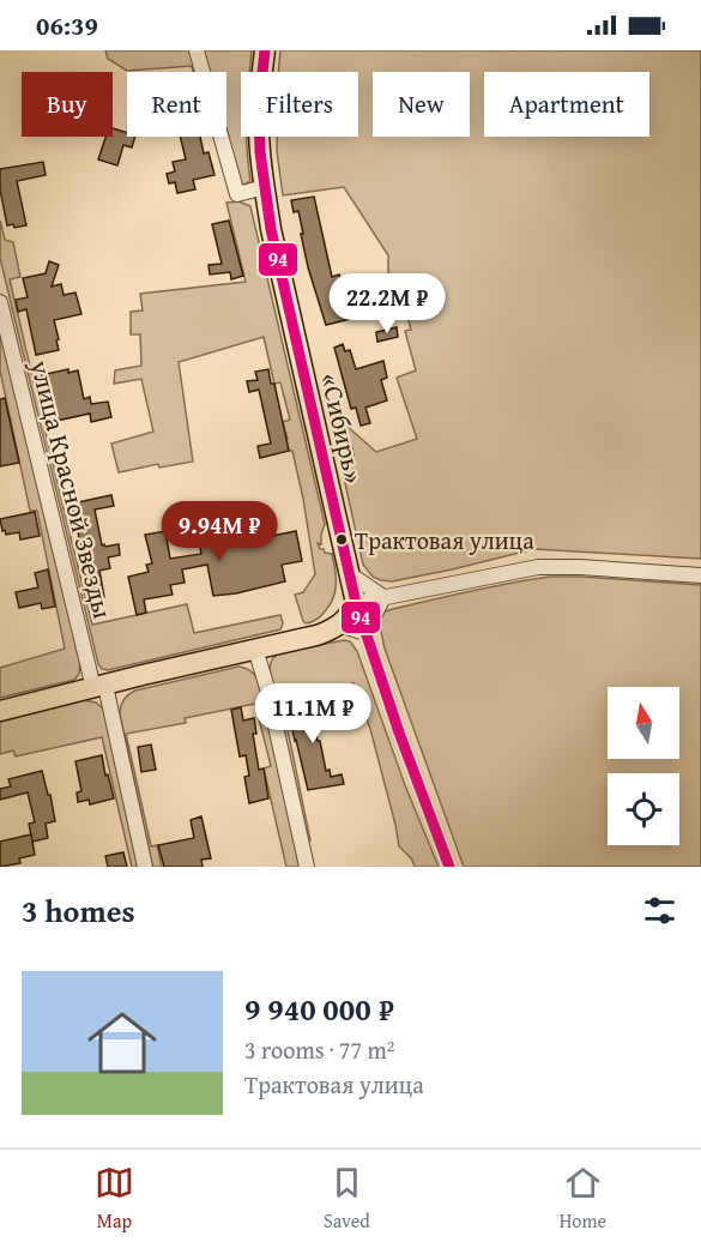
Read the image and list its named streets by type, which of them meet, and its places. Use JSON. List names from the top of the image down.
{
  "streets": {
    "highway": ["«Сибирь»"],
    "street": ["улица Красной Звезды"]
  },
  "places": ["Трактовая улица"],
  "lines": ["transit line 94"],
  "north": "top",
  "page": {
    "status": "06:39",
    "chip": [
      "Buy",
      "Rent",
      "Filters",
      "New",
      "Apartment"
    ],
    "price": ["22.2M ₽", "9.94M ₽", "11.1M ₽"],
    "heading": "3 homes",
    "list": [
      {
        "name": "9 940 000 ₽",
        "note": "3 rooms · 77 m² · Трактовая улица"
      }
    ],
    "tabs": ["Map", "Saved", "Home"]
  }
}
